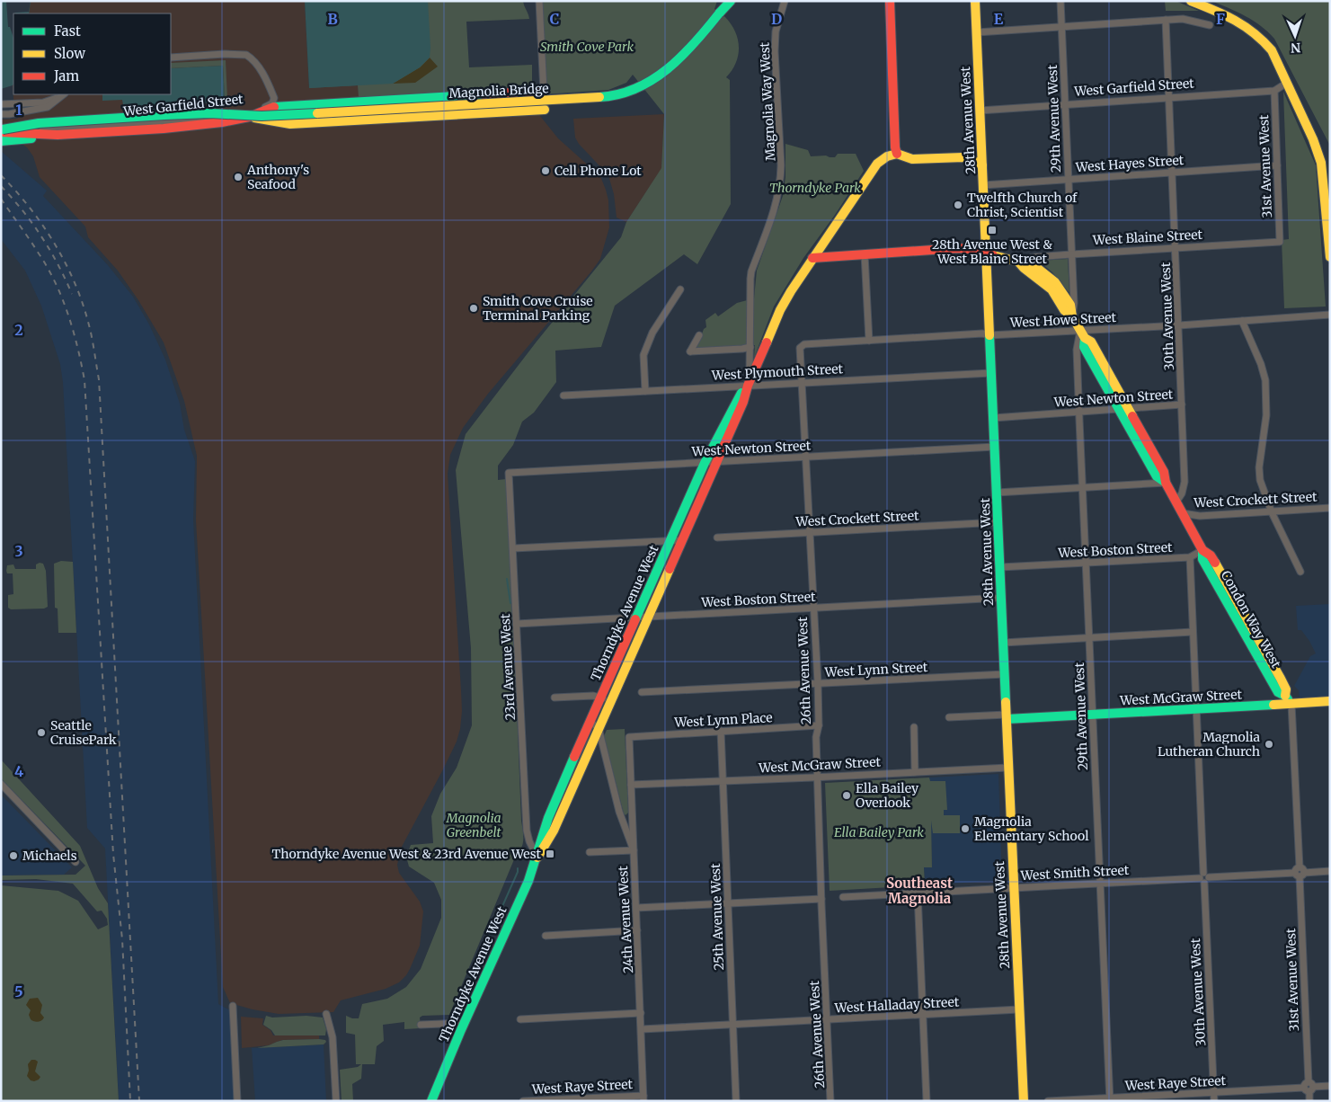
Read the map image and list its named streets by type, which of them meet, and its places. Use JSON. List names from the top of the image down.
{
  "streets": {
    "main road": [
      "Magnolia Bridge",
      "28th Avenue West",
      "Thorndyke Avenue West",
      "Condon Way West",
      "West McGraw Street"
    ],
    "street": [
      "West Garfield Street",
      "Magnolia Way West",
      "29th Avenue West",
      "West Hayes Street",
      "31st Avenue West",
      "West Blaine Street",
      "30th Avenue West",
      "West Howe Street",
      "West Plymouth Street",
      "West Newton Street",
      "West Crockett Street",
      "West Boston Street",
      "23rd Avenue West",
      "West Lynn Street",
      "26th Avenue West",
      "West Lynn Place",
      "West Smith Street",
      "25th Avenue West",
      "24th Avenue West",
      "West Halladay Street",
      "West Raye Street"
    ]
  },
  "crossings": [
    ["West Garfield Street", "29th Avenue West"],
    ["West Garfield Street", "28th Avenue West"],
    ["West Garfield Street", "31st Avenue West"],
    ["West Garfield Street", "30th Avenue West"],
    ["Magnolia Way West", "West Plymouth Street"],
    ["Magnolia Way West", "Thorndyke Avenue West"],
    ["29th Avenue West", "West Hayes Street"],
    ["29th Avenue West", "West Blaine Street"],
    ["29th Avenue West", "West Howe Street"],
    ["29th Avenue West", "West Newton Street"],
    ["29th Avenue West", "West Boston Street"],
    ["29th Avenue West", "Condon Way West"],
    ["29th Avenue West", "West McGraw Street"],
    ["29th Avenue West", "West Smith Street"],
    ["29th Avenue West", "West Raye Street"],
    ["28th Avenue West", "West Hayes Street"],
    ["28th Avenue West", "West Howe Street"],
    ["28th Avenue West", "West Plymouth Street"],
    ["28th Avenue West", "West Newton Street"],
    ["28th Avenue West", "West Crockett Street"],
    ["28th Avenue West", "West Boston Street"],
    ["28th Avenue West", "Condon Way West"],
    ["28th Avenue West", "West Lynn Street"],
    ["28th Avenue West", "West McGraw Street"],
    ["28th Avenue West", "West Smith Street"],
    ["28th Avenue West", "West Halladay Street"],
    ["West Hayes Street", "31st Avenue West"],
    ["West Hayes Street", "30th Avenue West"],
    ["31st Avenue West", "West Blaine Street"],
    ["31st Avenue West", "Condon Way West"],
    ["31st Avenue West", "West McGraw Street"],
    ["31st Avenue West", "West Smith Street"],
    ["31st Avenue West", "West Raye Street"],
    ["West Blaine Street", "30th Avenue West"],
    ["West Blaine Street", "Condon Way West"],
    ["30th Avenue West", "West Howe Street"],
    ["30th Avenue West", "West Newton Street"],
    ["30th Avenue West", "West Boston Street"],
    ["30th Avenue West", "Condon Way West"],
    ["30th Avenue West", "West McGraw Street"],
    ["30th Avenue West", "West Smith Street"],
    ["30th Avenue West", "West Raye Street"],
    ["West Howe Street", "Condon Way West"],
    ["West Howe Street", "26th Avenue West"],
    ["West Plymouth Street", "Thorndyke Avenue West"],
    ["West Plymouth Street", "26th Avenue West"],
    ["West Newton Street", "Thorndyke Avenue West"],
    ["West Newton Street", "Condon Way West"],
    ["West Newton Street", "23rd Avenue West"],
    ["West Newton Street", "26th Avenue West"],
    ["West Crockett Street", "Condon Way West"],
    ["West Crockett Street", "26th Avenue West"],
    ["West Boston Street", "Thorndyke Avenue West"],
    ["West Boston Street", "Condon Way West"],
    ["West Boston Street", "23rd Avenue West"],
    ["West Boston Street", "26th Avenue West"],
    ["Thorndyke Avenue West", "23rd Avenue West"],
    ["Condon Way West", "West McGraw Street"],
    ["West Lynn Street", "26th Avenue West"],
    ["26th Avenue West", "West McGraw Street"],
    ["26th Avenue West", "West Lynn Place"],
    ["26th Avenue West", "West Halladay Street"],
    ["West McGraw Street", "25th Avenue West"],
    ["West McGraw Street", "24th Avenue West"],
    ["West Lynn Place", "25th Avenue West"],
    ["West Lynn Place", "24th Avenue West"],
    ["25th Avenue West", "West Halladay Street"],
    ["24th Avenue West", "West Halladay Street"],
    ["24th Avenue West", "West Raye Street"]
  ],
  "districts": ["Southeast Magnolia"],
  "parks": [
    "Smith Cove Park",
    "Thorndyke Park",
    "Magnolia Greenbelt",
    "Ella Bailey Park"
  ],
  "places": {
    "other": [
      "Cell Phone Lot",
      "Anthony's Seafood",
      "Twelfth Church of Christ, Scientist",
      "Smith Cove Cruise Terminal Parking",
      "Seattle CruisePark",
      "Magnolia Lutheran Church",
      "Ella Bailey Overlook",
      "Magnolia Elementary School",
      "Michaels"
    ],
    "transit": ["28th Avenue West & West Blaine Street", "Thorndyke Avenue West & 23rd Avenue West"]
  },
  "legend": ["Fast", "Slow", "Jam"],
  "north": "bottom",
  "grid": {
    "columns": [
      "B",
      "C",
      "D",
      "E",
      "F"
    ],
    "rows": [
      "1",
      "2",
      "3",
      "4",
      "5"
    ]
  }
}
